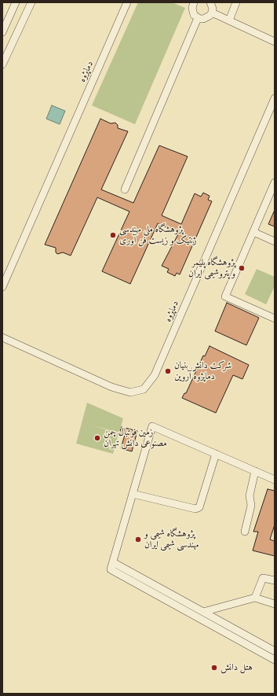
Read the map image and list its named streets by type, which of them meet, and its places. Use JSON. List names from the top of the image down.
{
  "streets": {
    "street": ["دماپژوه"]
  },
  "places": [
    "پژوهشگاه ملی مهندسی ژنتیک و زیست فن آوری",
    "پژوهشگاه پلیمر و پتروشیمی ایران",
    "شرکت دانش بنیان دماپژوه آروین",
    "زمین فوتبال چمن مصنوعی دانش تهران",
    "پژوهشگاه شیمی و مهندسی شیمی ایران",
    "هتل دانش"
  ]
}
